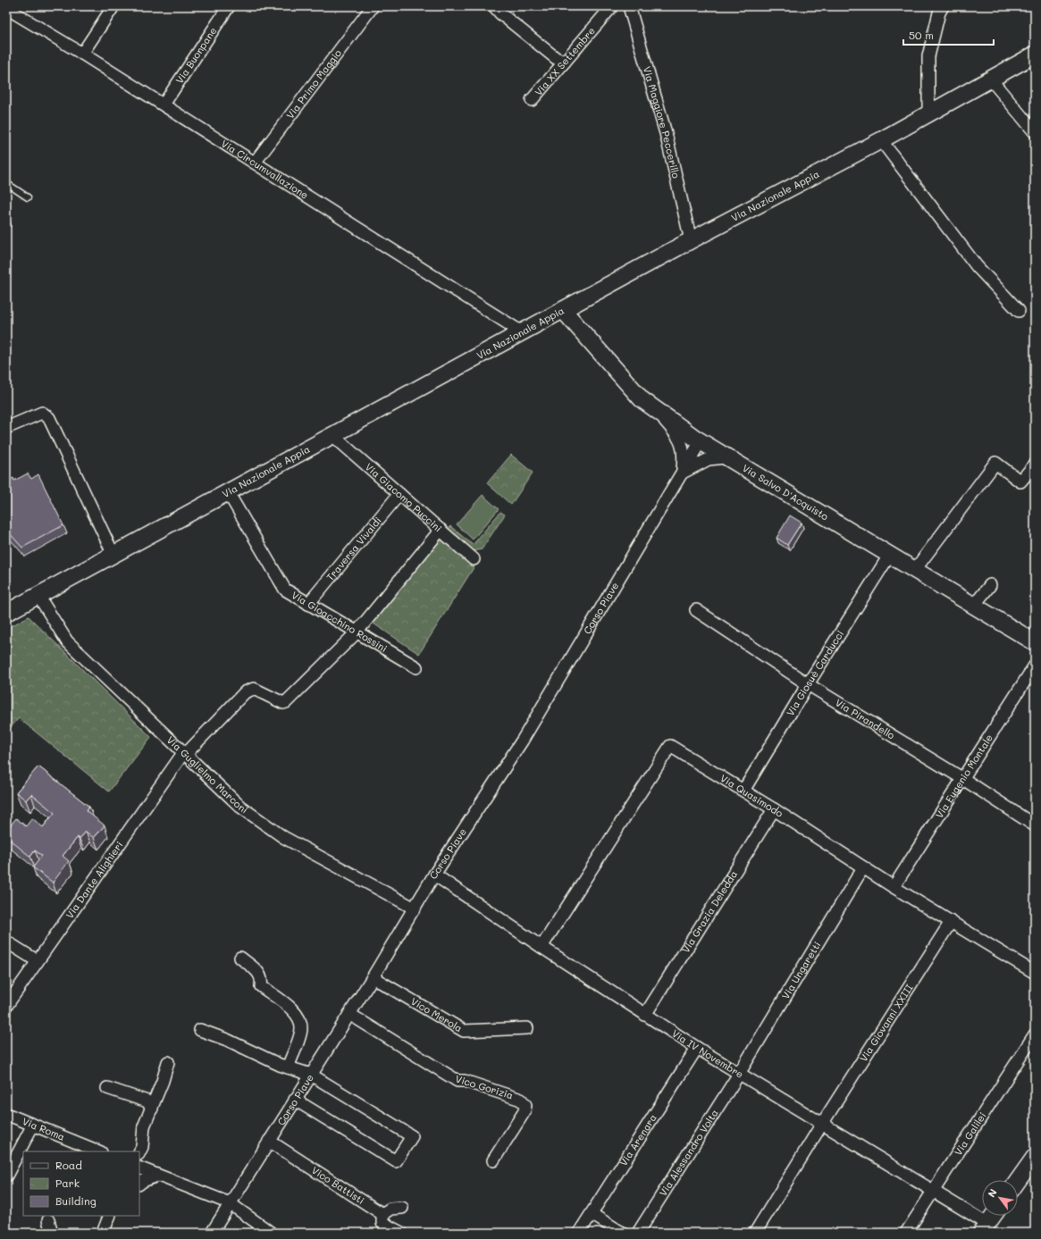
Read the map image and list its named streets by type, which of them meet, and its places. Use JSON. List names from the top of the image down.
{
  "streets": {
    "main road": ["Via Nazionale Appia", "Via Salvo D'Acquisto"],
    "street": [
      "Via Buonpane",
      "Via XX Settembre",
      "Via Primo Maggio",
      "Via Maggiore Peccerillo",
      "Via Circumvallazione",
      "Via Giacomo Puccini",
      "Traversa Vivaldi",
      "Corso Piave",
      "Via Gioacchino Rossini",
      "Via Giosuè Carducci",
      "Via Pirandello",
      "Via Guglielmo Marconi",
      "Via Eugenio Montale",
      "Via Quasimodo",
      "Via Dante Alighieri",
      "Via Grazia Deledda",
      "Via Ungaretti",
      "Vico Merola",
      "Via Giovanni XXIII",
      "Via IV Novembre",
      "Vico Gorizia",
      "Via Roma",
      "Via Galilei",
      "Via Arenara",
      "Via Alessandro Volta",
      "Vico Battisti"
    ]
  },
  "crossings": [
    ["Via Buonpane", "Via Circumvallazione"],
    ["Via Primo Maggio", "Via Circumvallazione"],
    ["Via Maggiore Peccerillo", "Via Nazionale Appia"],
    ["Via Circumvallazione", "Via Nazionale Appia"],
    ["Via Nazionale Appia", "Via Salvo D'Acquisto"],
    ["Via Nazionale Appia", "Via Giacomo Puccini"],
    ["Via Nazionale Appia", "Via Gioacchino Rossini"],
    ["Via Nazionale Appia", "Via Guglielmo Marconi"],
    ["Via Salvo D'Acquisto", "Corso Piave"],
    ["Via Salvo D'Acquisto", "Via Giosuè Carducci"],
    ["Via Giacomo Puccini", "Traversa Vivaldi"],
    ["Traversa Vivaldi", "Via Gioacchino Rossini"],
    ["Corso Piave", "Via Guglielmo Marconi"],
    ["Corso Piave", "Vico Merola"],
    ["Corso Piave", "Via IV Novembre"],
    ["Corso Piave", "Vico Gorizia"],
    ["Corso Piave", "Vico Battisti"],
    ["Via Gioacchino Rossini", "Via Dante Alighieri"],
    ["Via Giosuè Carducci", "Via Pirandello"],
    ["Via Giosuè Carducci", "Via Quasimodo"],
    ["Via Pirandello", "Via Eugenio Montale"],
    ["Via Guglielmo Marconi", "Via Dante Alighieri"],
    ["Via Eugenio Montale", "Via Quasimodo"],
    ["Via Quasimodo", "Via Grazia Deledda"],
    ["Via Quasimodo", "Via Ungaretti"],
    ["Via Quasimodo", "Via Giovanni XXIII"],
    ["Via Quasimodo", "Via IV Novembre"],
    ["Via Grazia Deledda", "Via IV Novembre"],
    ["Via Ungaretti", "Via IV Novembre"],
    ["Via Ungaretti", "Via Alessandro Volta"],
    ["Via Giovanni XXIII", "Via IV Novembre"],
    ["Via IV Novembre", "Via Galilei"],
    ["Via IV Novembre", "Via Arenara"],
    ["Via IV Novembre", "Via Alessandro Volta"]
  ],
  "legend": ["Road", "Park", "Building"],
  "scale_bar": "50 m",
  "north": "top left"
}
